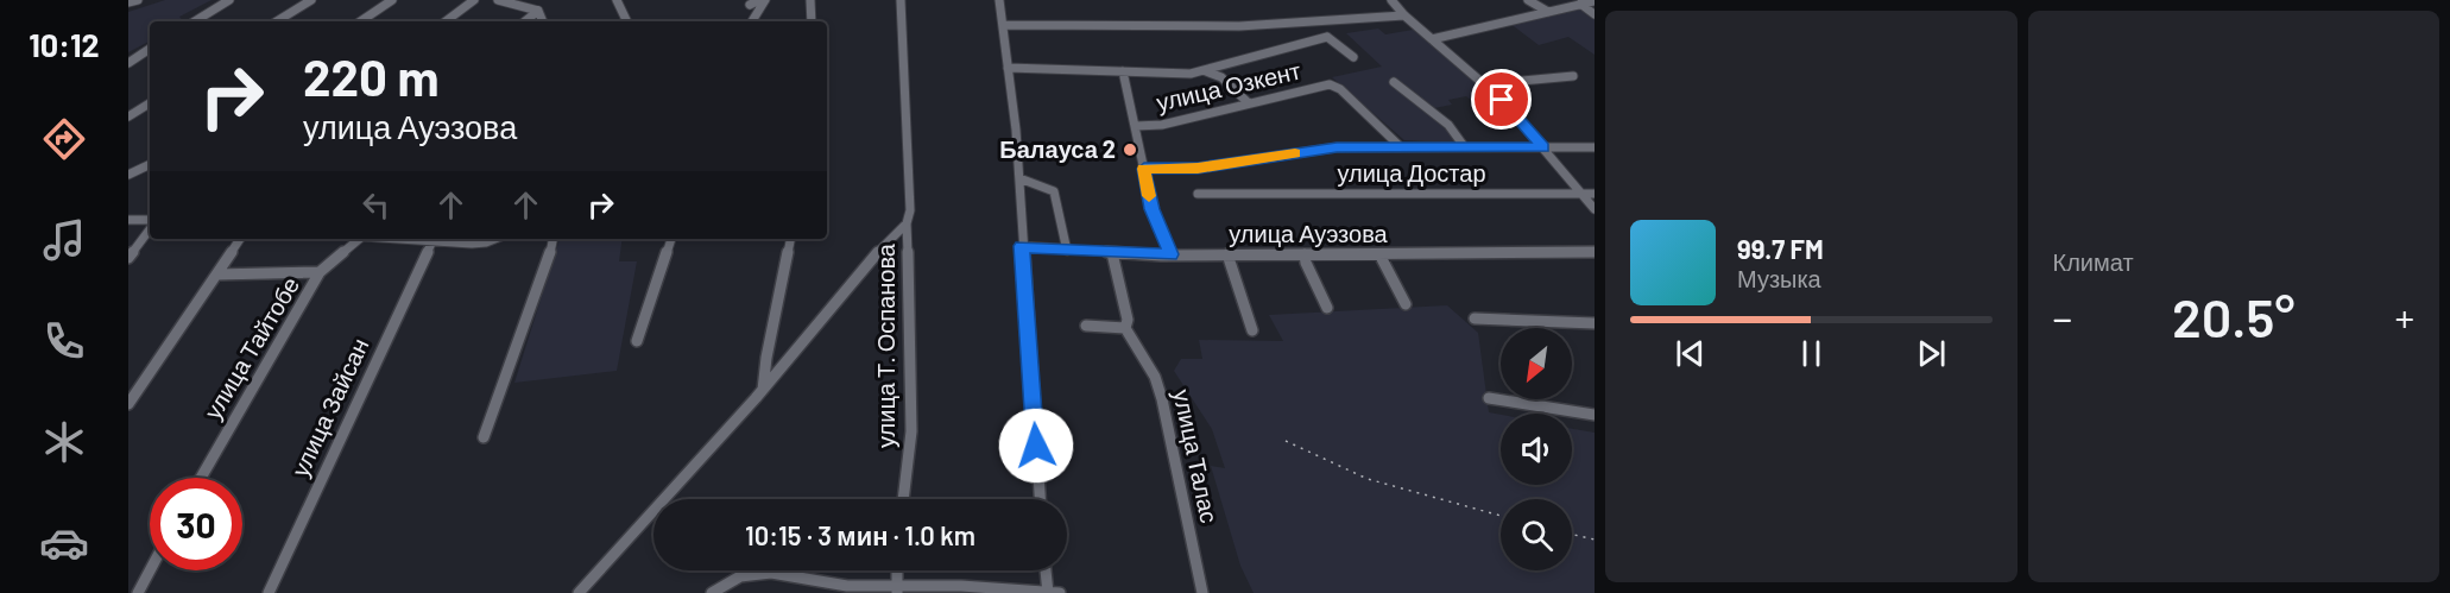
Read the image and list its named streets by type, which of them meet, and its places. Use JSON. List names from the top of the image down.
{
  "streets": {
    "street": [
      "улица Озкент",
      "улица Достар",
      "улица Ауэзова",
      "улица Т. Оспанова",
      "улица Тайтобе",
      "улица Зайсан",
      "улица Талас"
    ]
  },
  "crossings": [
    ["улица Ауэзова", "улица Талас"]
  ],
  "places": ["Балауса 2"],
  "north": "bottom left",
  "page": {
    "tabs": "10:12",
    "tile": "Климат",
    "turn": ["220 m", "улица Ауэзова"],
    "song": ["99.7 FM", "Музыка"],
    "heat": ["−", "20.5°", "+"],
    "limit": "30",
    "trip": "10:15 · 3 мин · 1.0 km"
  }
}
